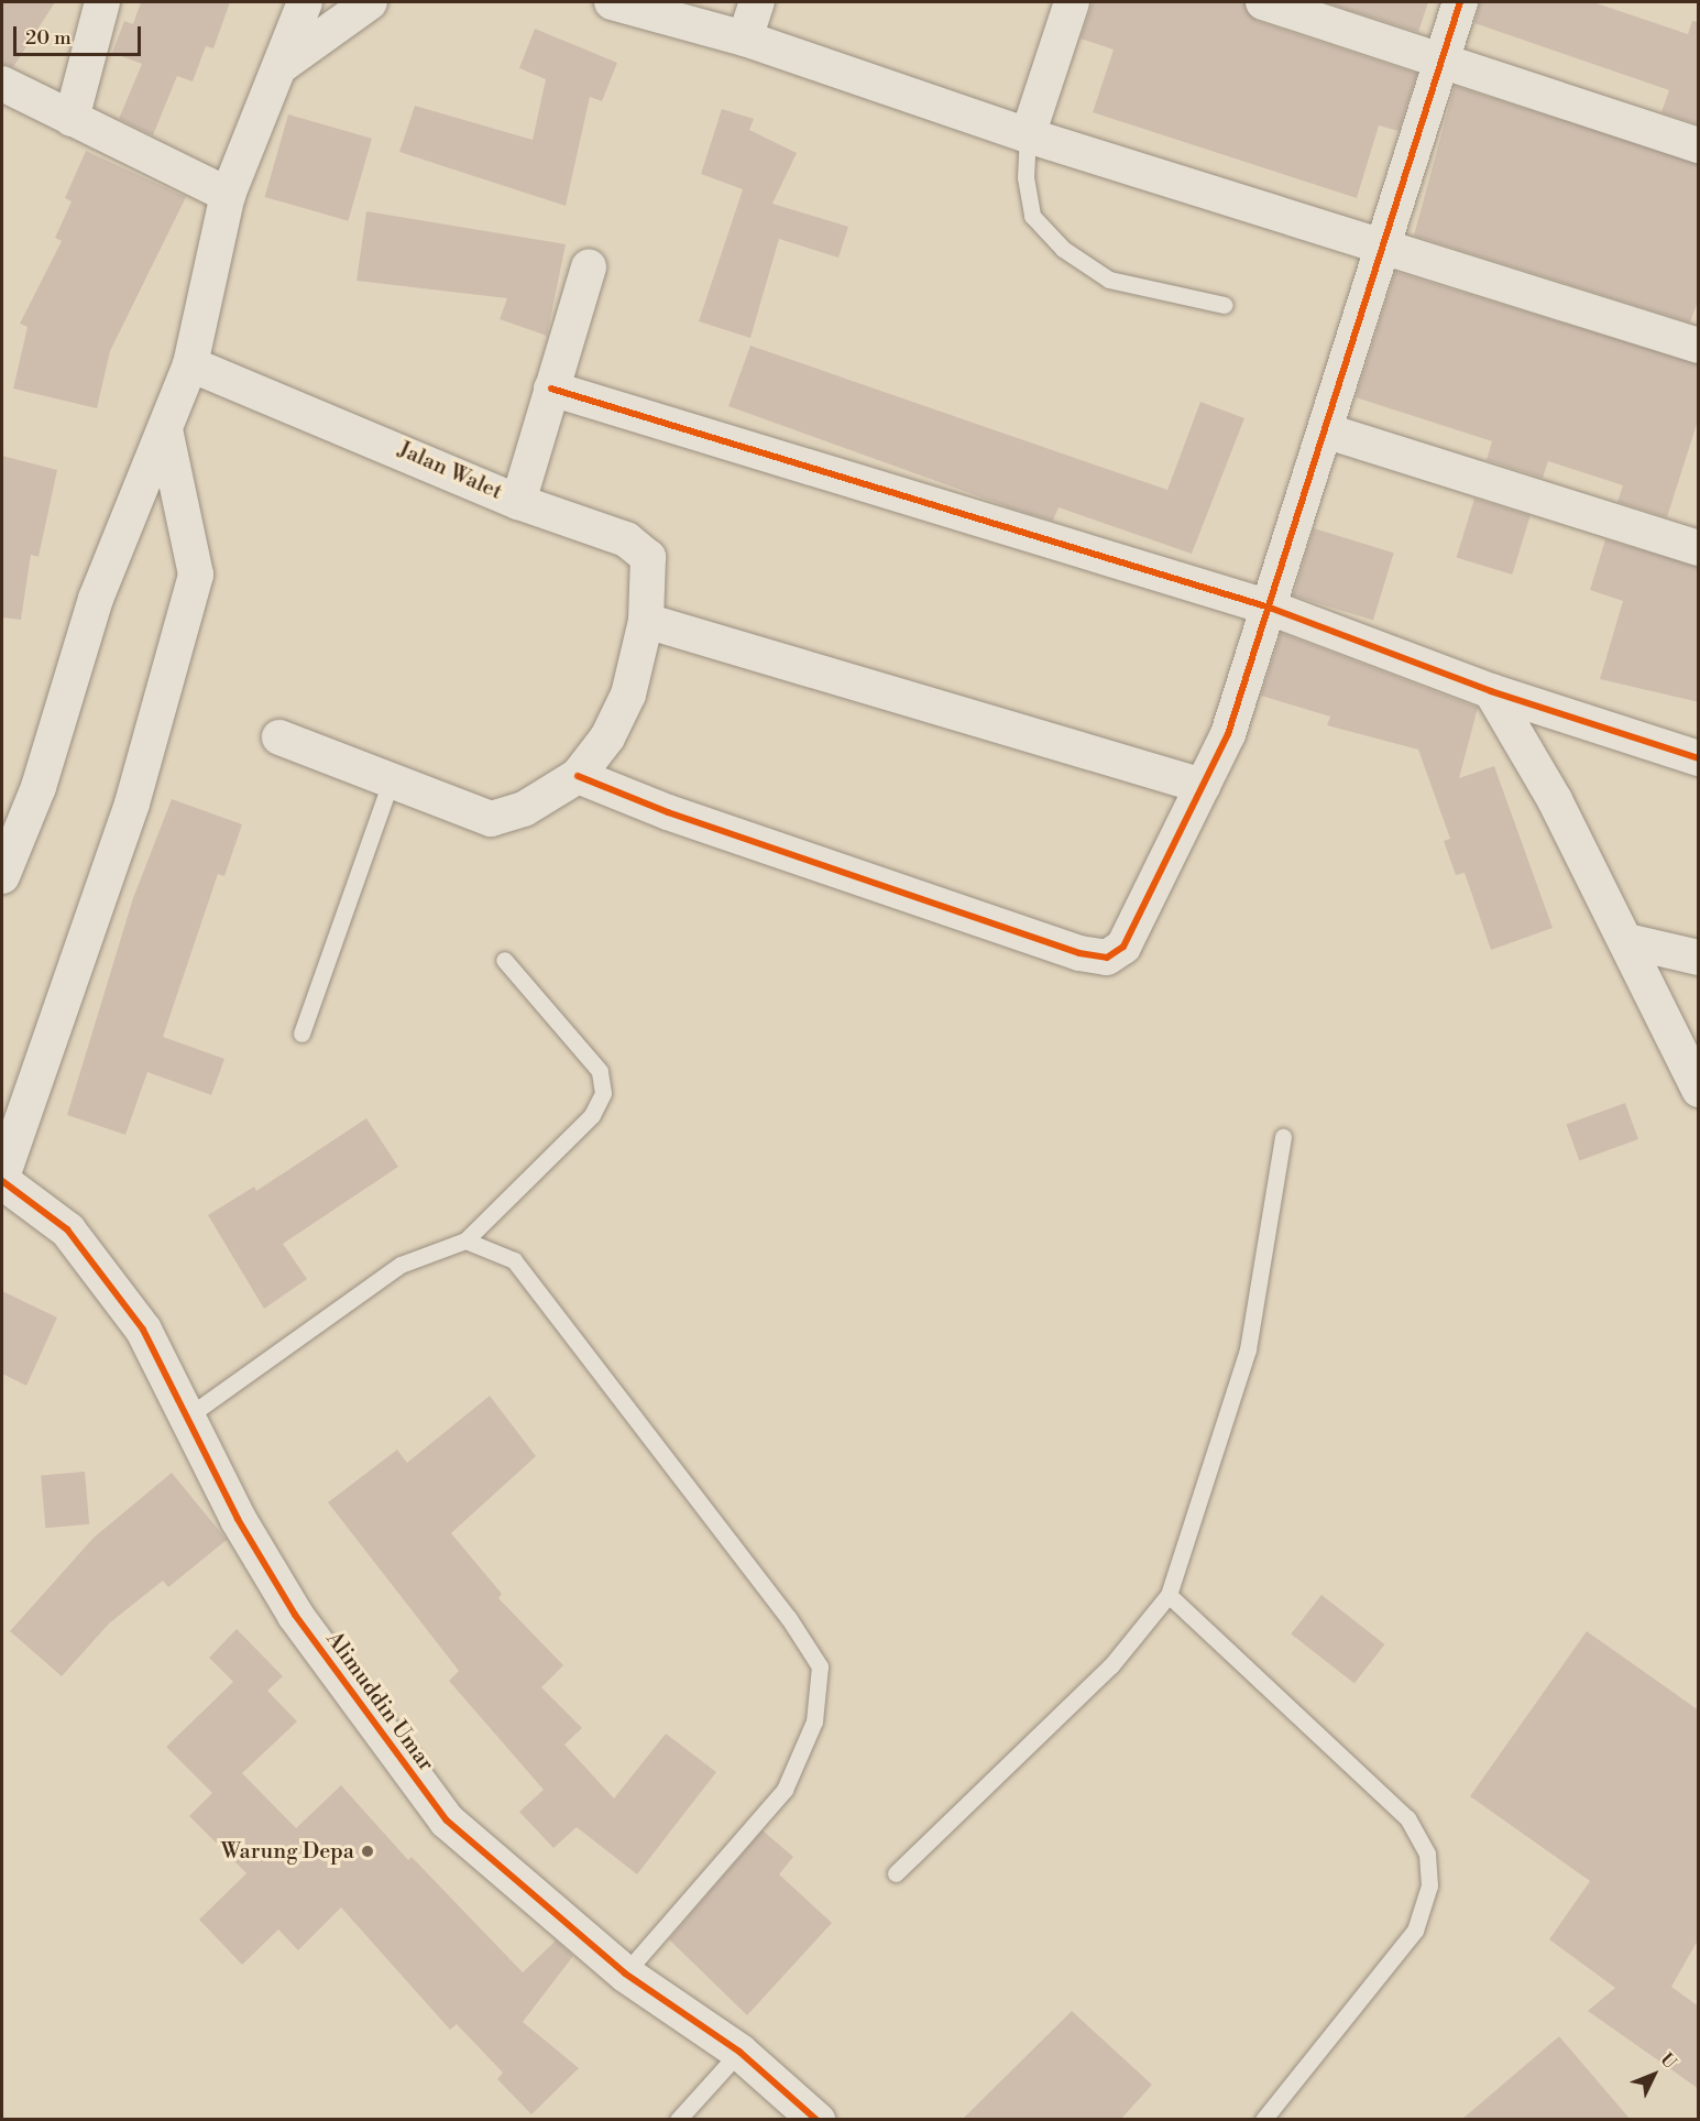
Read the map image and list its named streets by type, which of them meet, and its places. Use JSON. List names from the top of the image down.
{
  "streets": {
    "street": ["Jalan Walet", "Alimuddin Umar"]
  },
  "places": ["Warung Depa"],
  "scale_bar": "20 m",
  "north": "top right"
}
